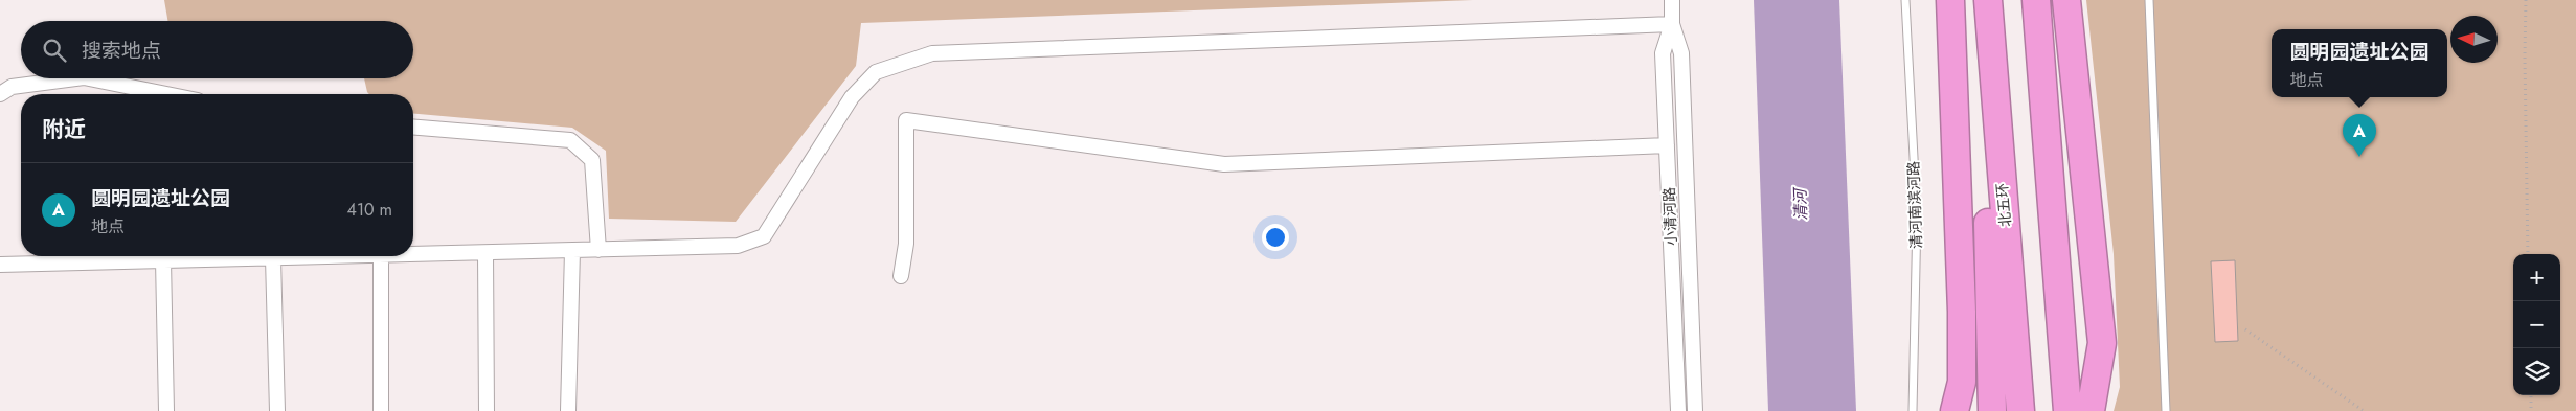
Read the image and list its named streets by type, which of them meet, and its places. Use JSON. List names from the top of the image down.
{
  "streets": {
    "highway": ["北五环"],
    "street": ["小清河路"],
    "lane": ["清河南滨河路"]
  },
  "water": ["清河"],
  "north": "left",
  "page": {
    "search": "搜索地点",
    "popup": ["圆明园遗址公园", "地点"],
    "heading": "附近",
    "pins": "A",
    "list": [
      {
        "mark": "A",
        "name": "圆明园遗址公园",
        "note": "地点",
        "value": "410 m"
      }
    ],
    "map_buttons": ["+", "−"]
  }
}
